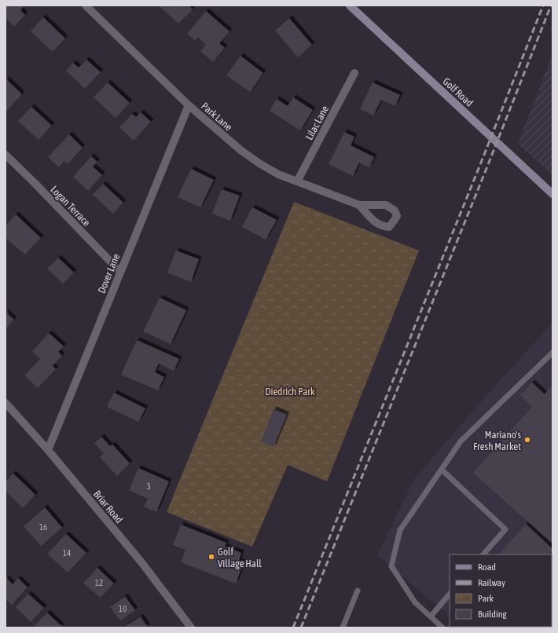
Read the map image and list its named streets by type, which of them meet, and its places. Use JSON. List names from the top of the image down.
{
  "streets": {
    "main road": ["Golf Road"],
    "street": [
      "Park Lane",
      "Lilac Lane",
      "Logan Terrace",
      "Dover Lane",
      "Briar Road"
    ]
  },
  "crossings": [
    ["Park Lane", "Lilac Lane"],
    ["Park Lane", "Dover Lane"],
    ["Logan Terrace", "Dover Lane"],
    ["Dover Lane", "Briar Road"]
  ],
  "parks": ["Diedrich Park"],
  "places": ["Mariano's Fresh Market", "Golf Village Hall"],
  "house_numbers": [
    "3",
    "16",
    "14",
    "12",
    "10"
  ],
  "legend": [
    "Road",
    "Railway",
    "Park",
    "Building"
  ]
}
